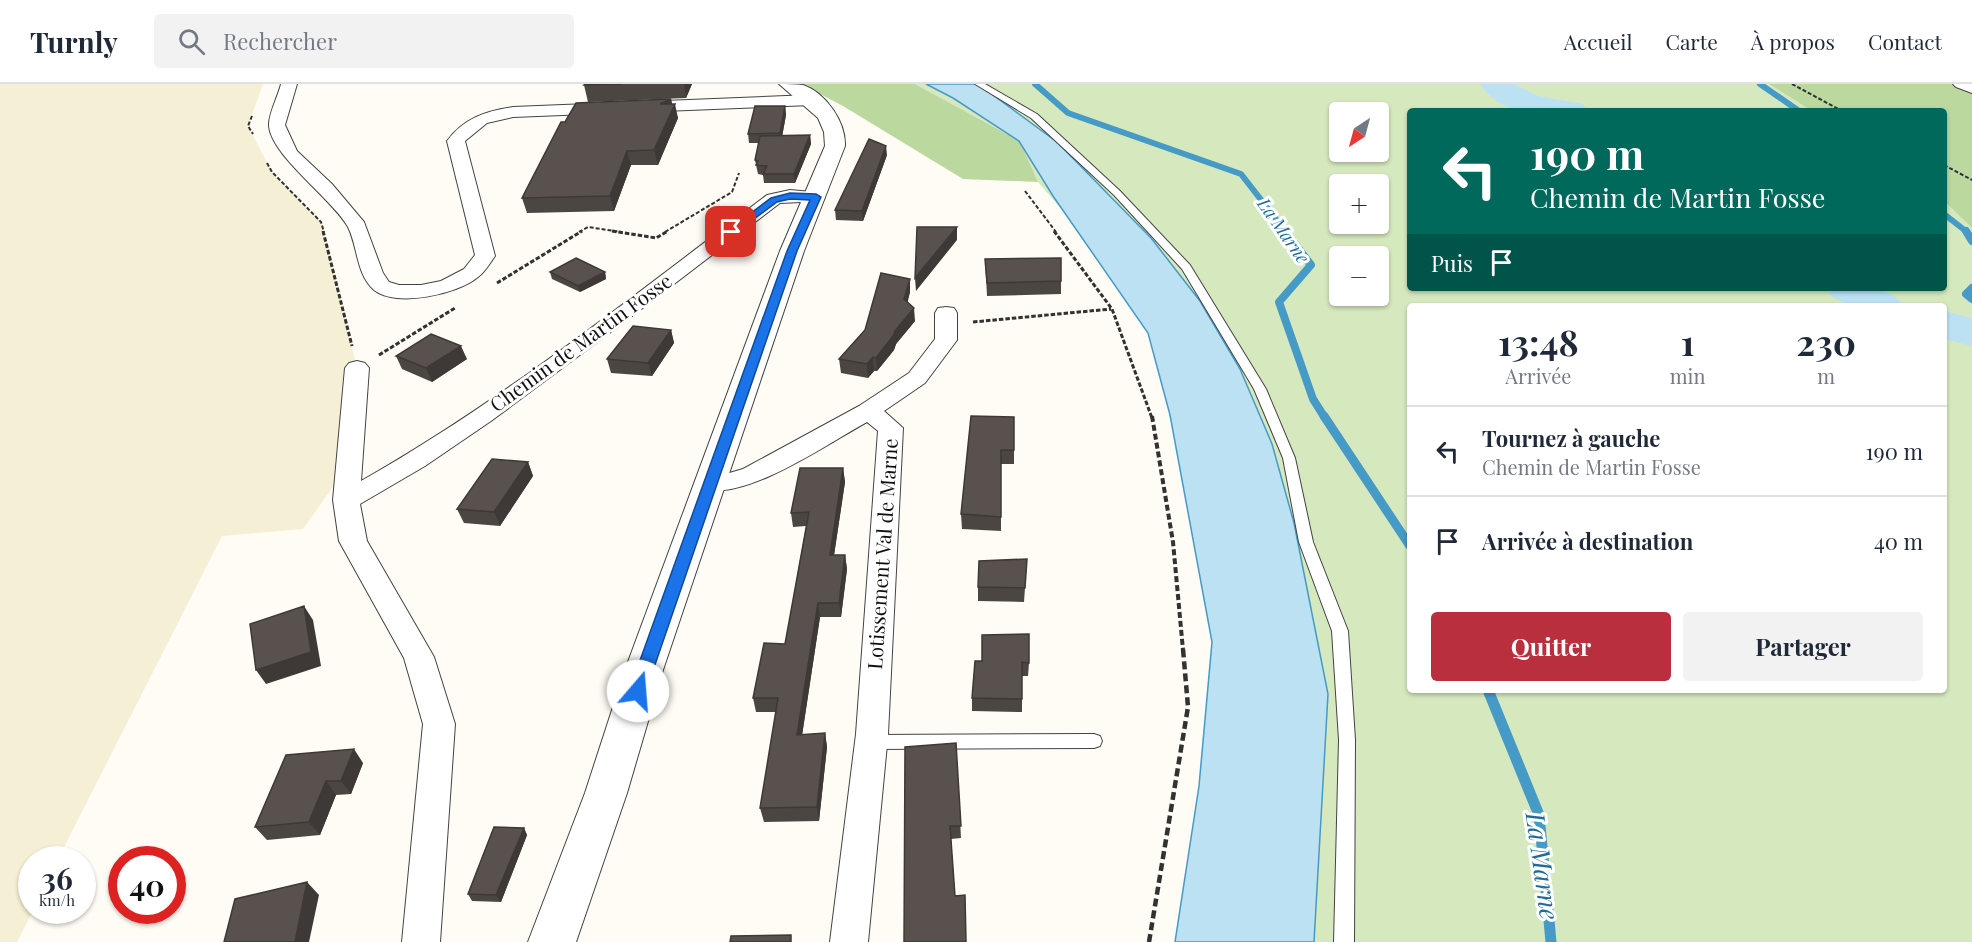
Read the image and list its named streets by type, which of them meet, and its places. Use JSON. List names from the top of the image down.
{
  "streets": {
    "street": ["Chemin de Martin Fosse", "Lotissement Val de Marne"]
  },
  "water": ["La Marne"],
  "north": "bottom left",
  "page": {
    "header": "Turnly",
    "search": "Rechercher",
    "nav": [
      "Accueil",
      "Carte",
      "À propos",
      "Contact"
    ],
    "map_buttons": ["+", "−"],
    "turn": ["190 m", "Chemin de Martin Fosse"],
    "then": "Puis",
    "eta": [
      "13:48",
      "Arrivée",
      "1",
      "min",
      "230",
      "m"
    ],
    "list": [
      {
        "name": "Tournez à gauche",
        "note": "Chemin de Martin Fosse",
        "value": "190 m"
      },
      {
        "name": "Arrivée à destination",
        "value": "40 m"
      }
    ],
    "buttons": ["Quitter", "Partager"],
    "speed": "36 km/h",
    "limit": "40"
  }
}
